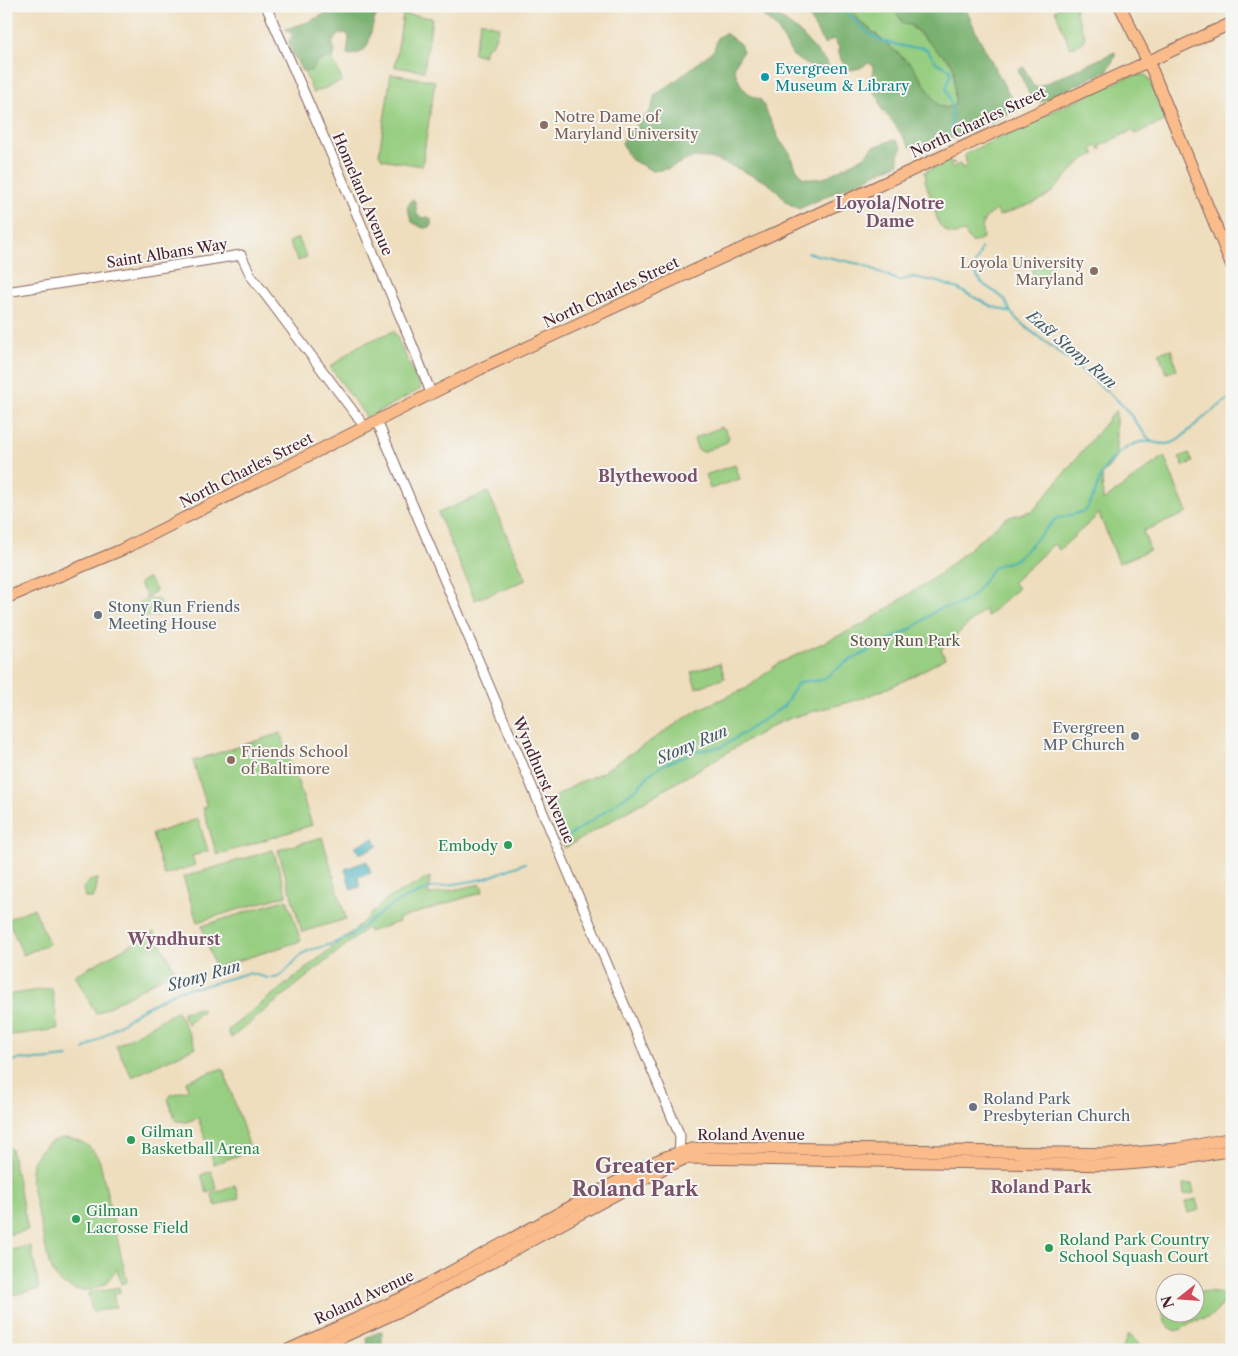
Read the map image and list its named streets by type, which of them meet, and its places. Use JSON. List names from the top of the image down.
{
  "streets": {
    "main road": ["North Charles Street", "Roland Avenue"],
    "street": ["Homeland Avenue", "Saint Albans Way", "Wyndhurst Avenue"]
  },
  "crossings": [
    ["North Charles Street", "Homeland Avenue"],
    ["North Charles Street", "Saint Albans Way"],
    ["North Charles Street", "Wyndhurst Avenue"],
    ["Wyndhurst Avenue", "Roland Avenue"]
  ],
  "districts": [
    "Loyola/Notre Dame",
    "Blythewood",
    "Wyndhurst",
    "Greater Roland Park",
    "Roland Park"
  ],
  "water": ["East Stony Run", "Stony Run"],
  "parks": ["Stony Run Park"],
  "places": [
    "Evergreen Museum & Library",
    "Notre Dame of Maryland University",
    "Loyola University Maryland",
    "Stony Run Friends Meeting House",
    "Evergreen MP Church",
    "Friends School of Baltimore",
    "Embody",
    "Roland Park Presbyterian Church",
    "Gilman Basketball Arena",
    "Gilman Lacrosse Field",
    "Roland Park Country School Squash Court"
  ],
  "north": "left"
}
